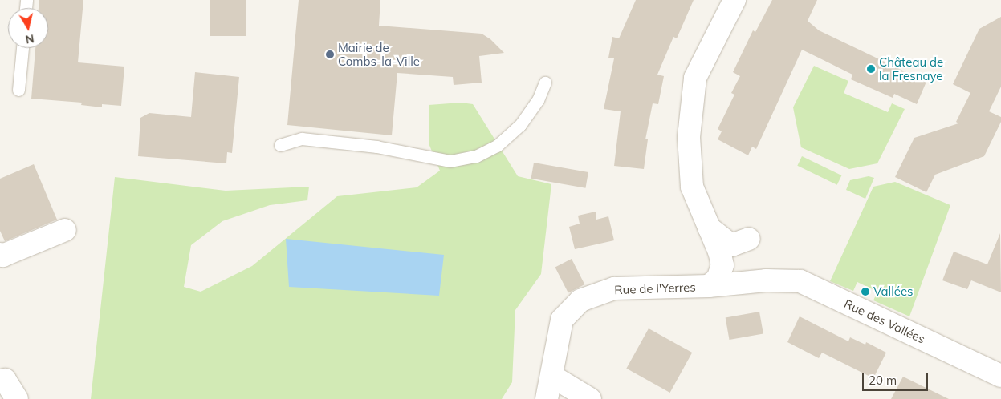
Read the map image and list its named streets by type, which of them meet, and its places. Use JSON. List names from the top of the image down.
{
  "streets": {
    "street": ["Rue de l'Yerres", "Rue des Vallées"]
  },
  "crossings": [
    ["Rue de l'Yerres", "Rue des Vallées"]
  ],
  "places": ["Mairie de Combs-la-Ville", "Château de la Fresnaye", "Vallées"],
  "scale_bar": "20 m",
  "north": "bottom"
}
